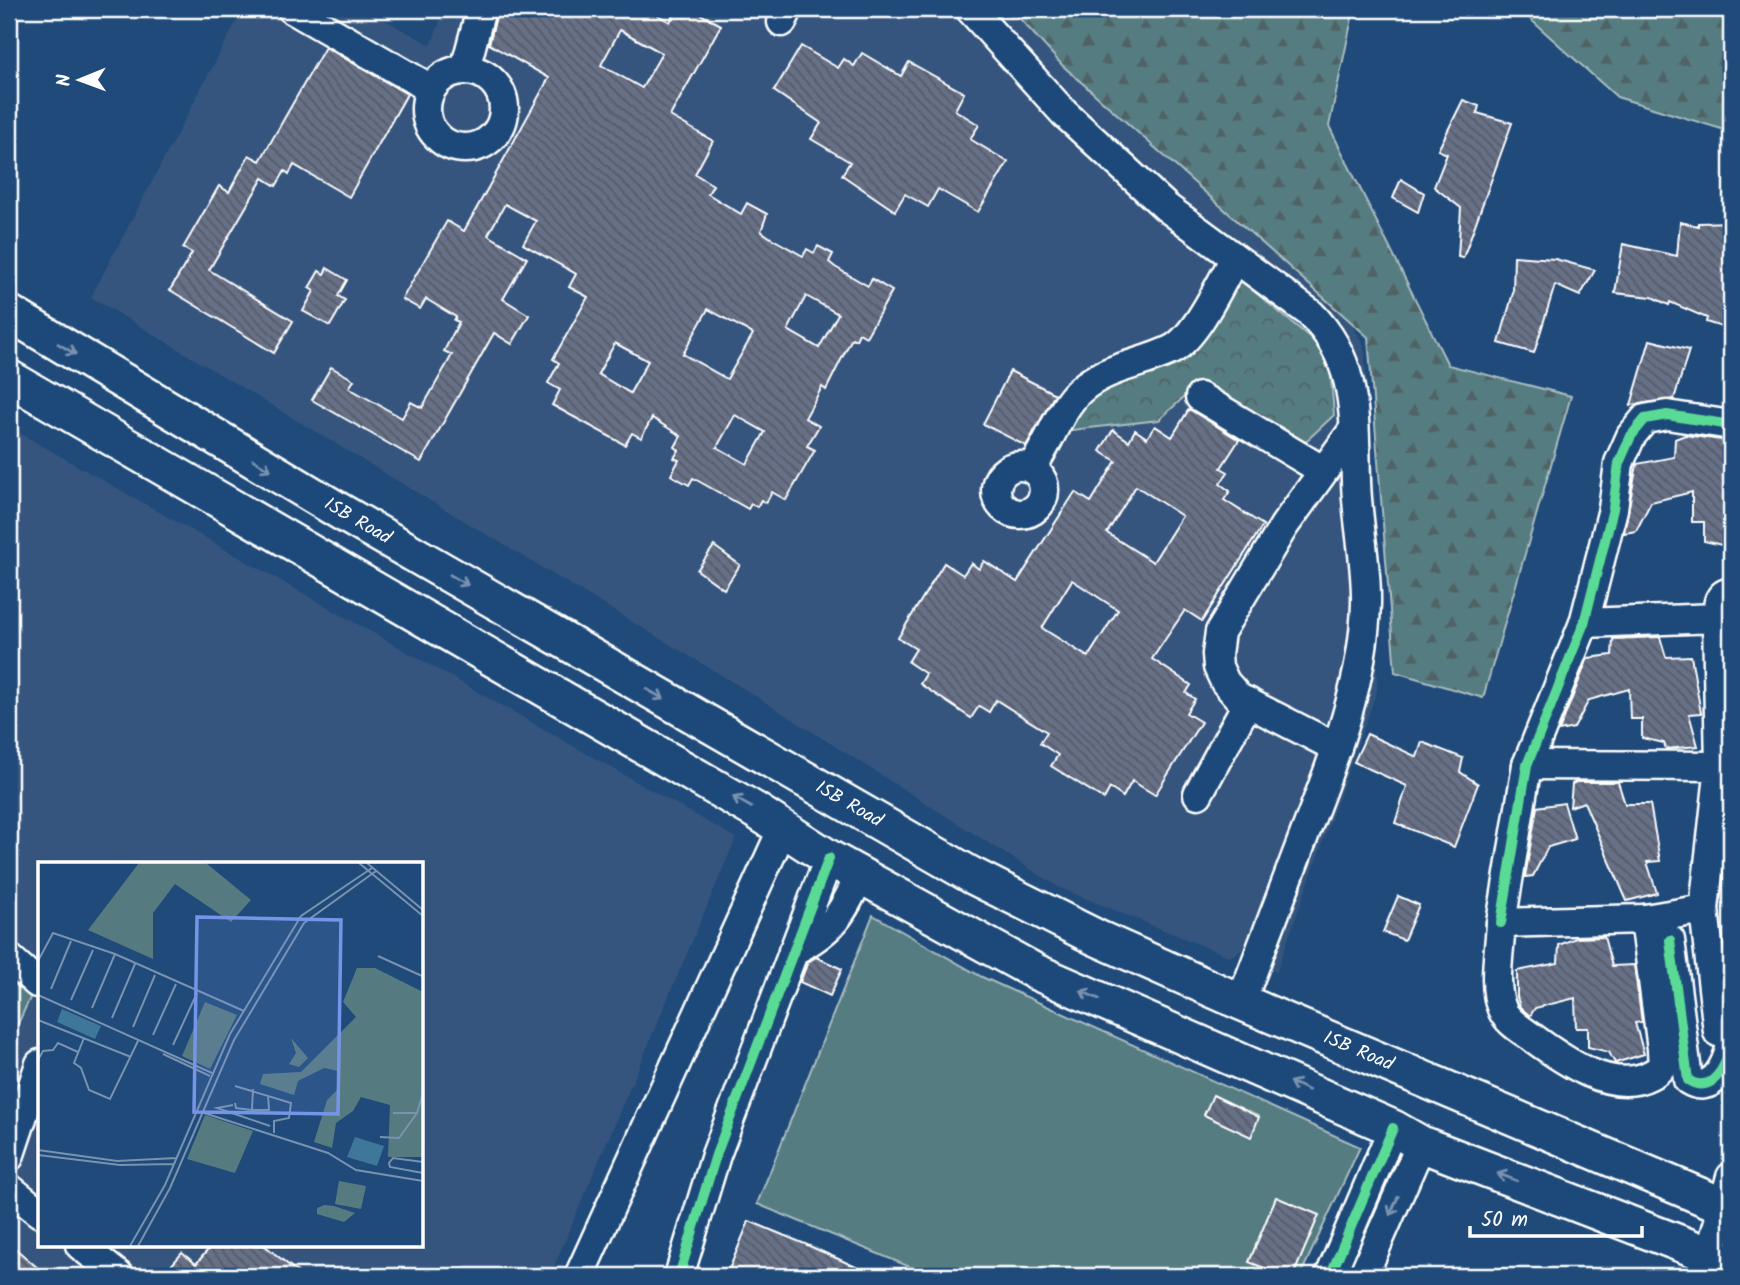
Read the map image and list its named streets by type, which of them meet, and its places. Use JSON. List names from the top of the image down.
{
  "streets": {
    "main road": ["ISB Road"]
  },
  "scale_bar": "50 m",
  "north": "left"
}
